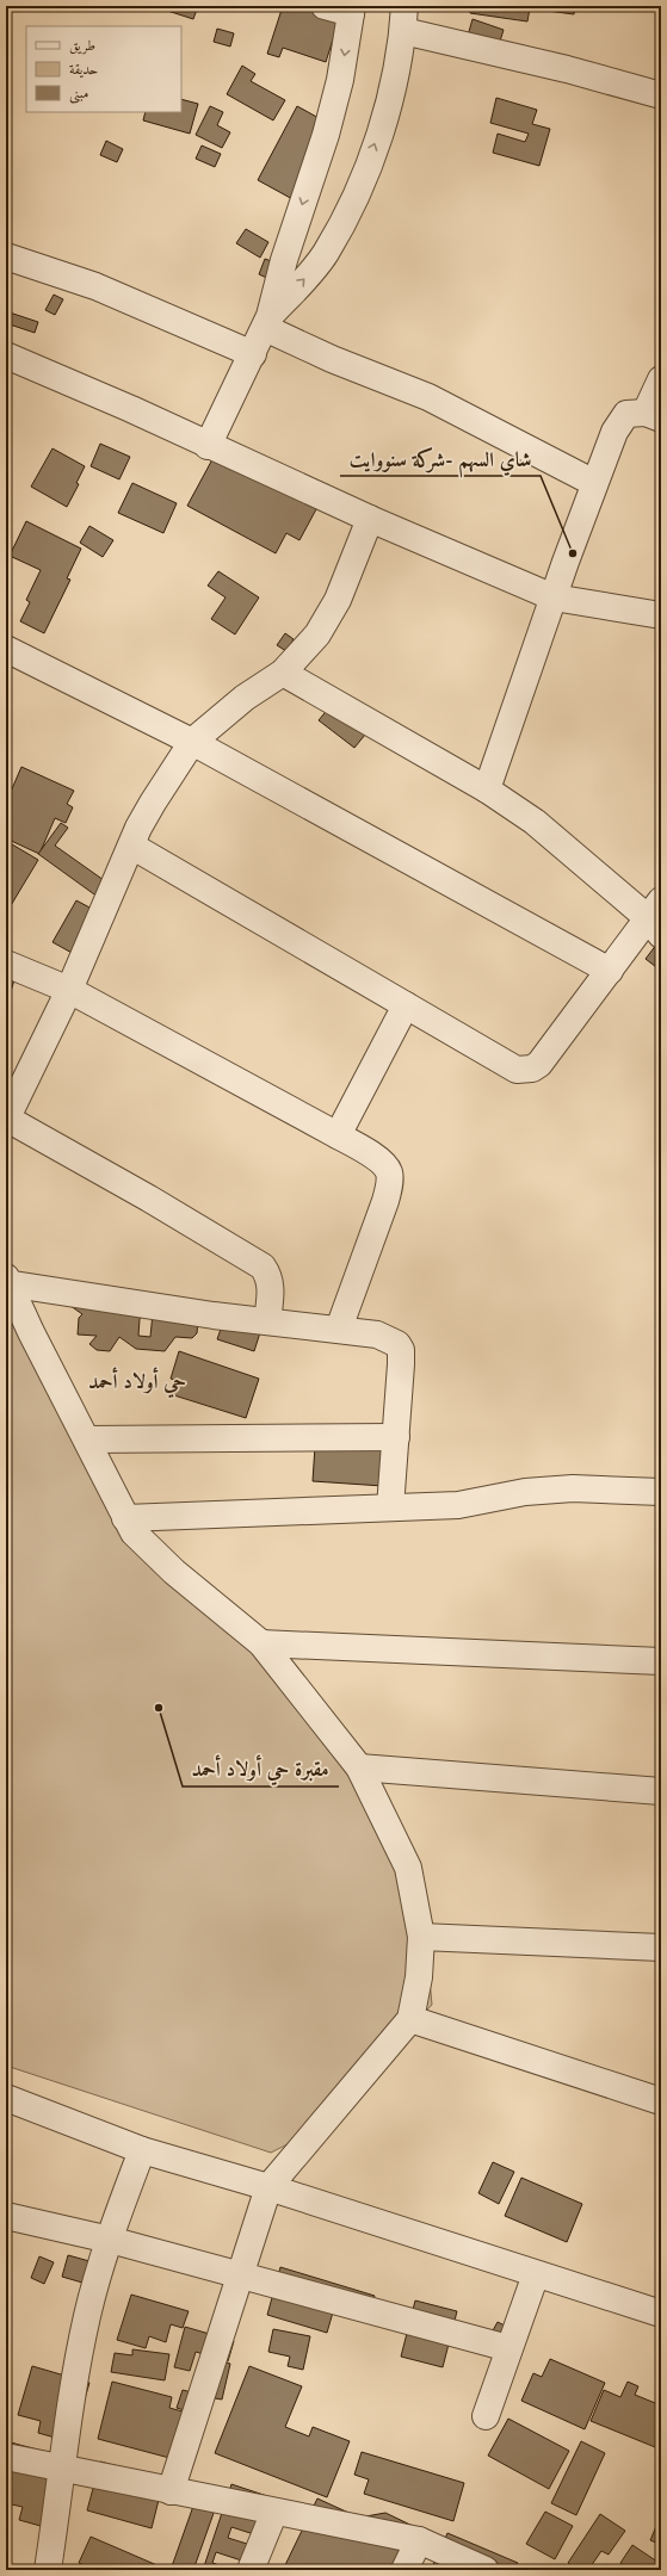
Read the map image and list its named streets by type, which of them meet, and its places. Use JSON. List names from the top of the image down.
{
  "districts": ["حي أولاد أحمد"],
  "places": ["شاي السهم -شركة سنووايت", "مقبرة حي أولاد أحمد"],
  "legend": ["طريق", "حديقة", "مبنى"]
}
